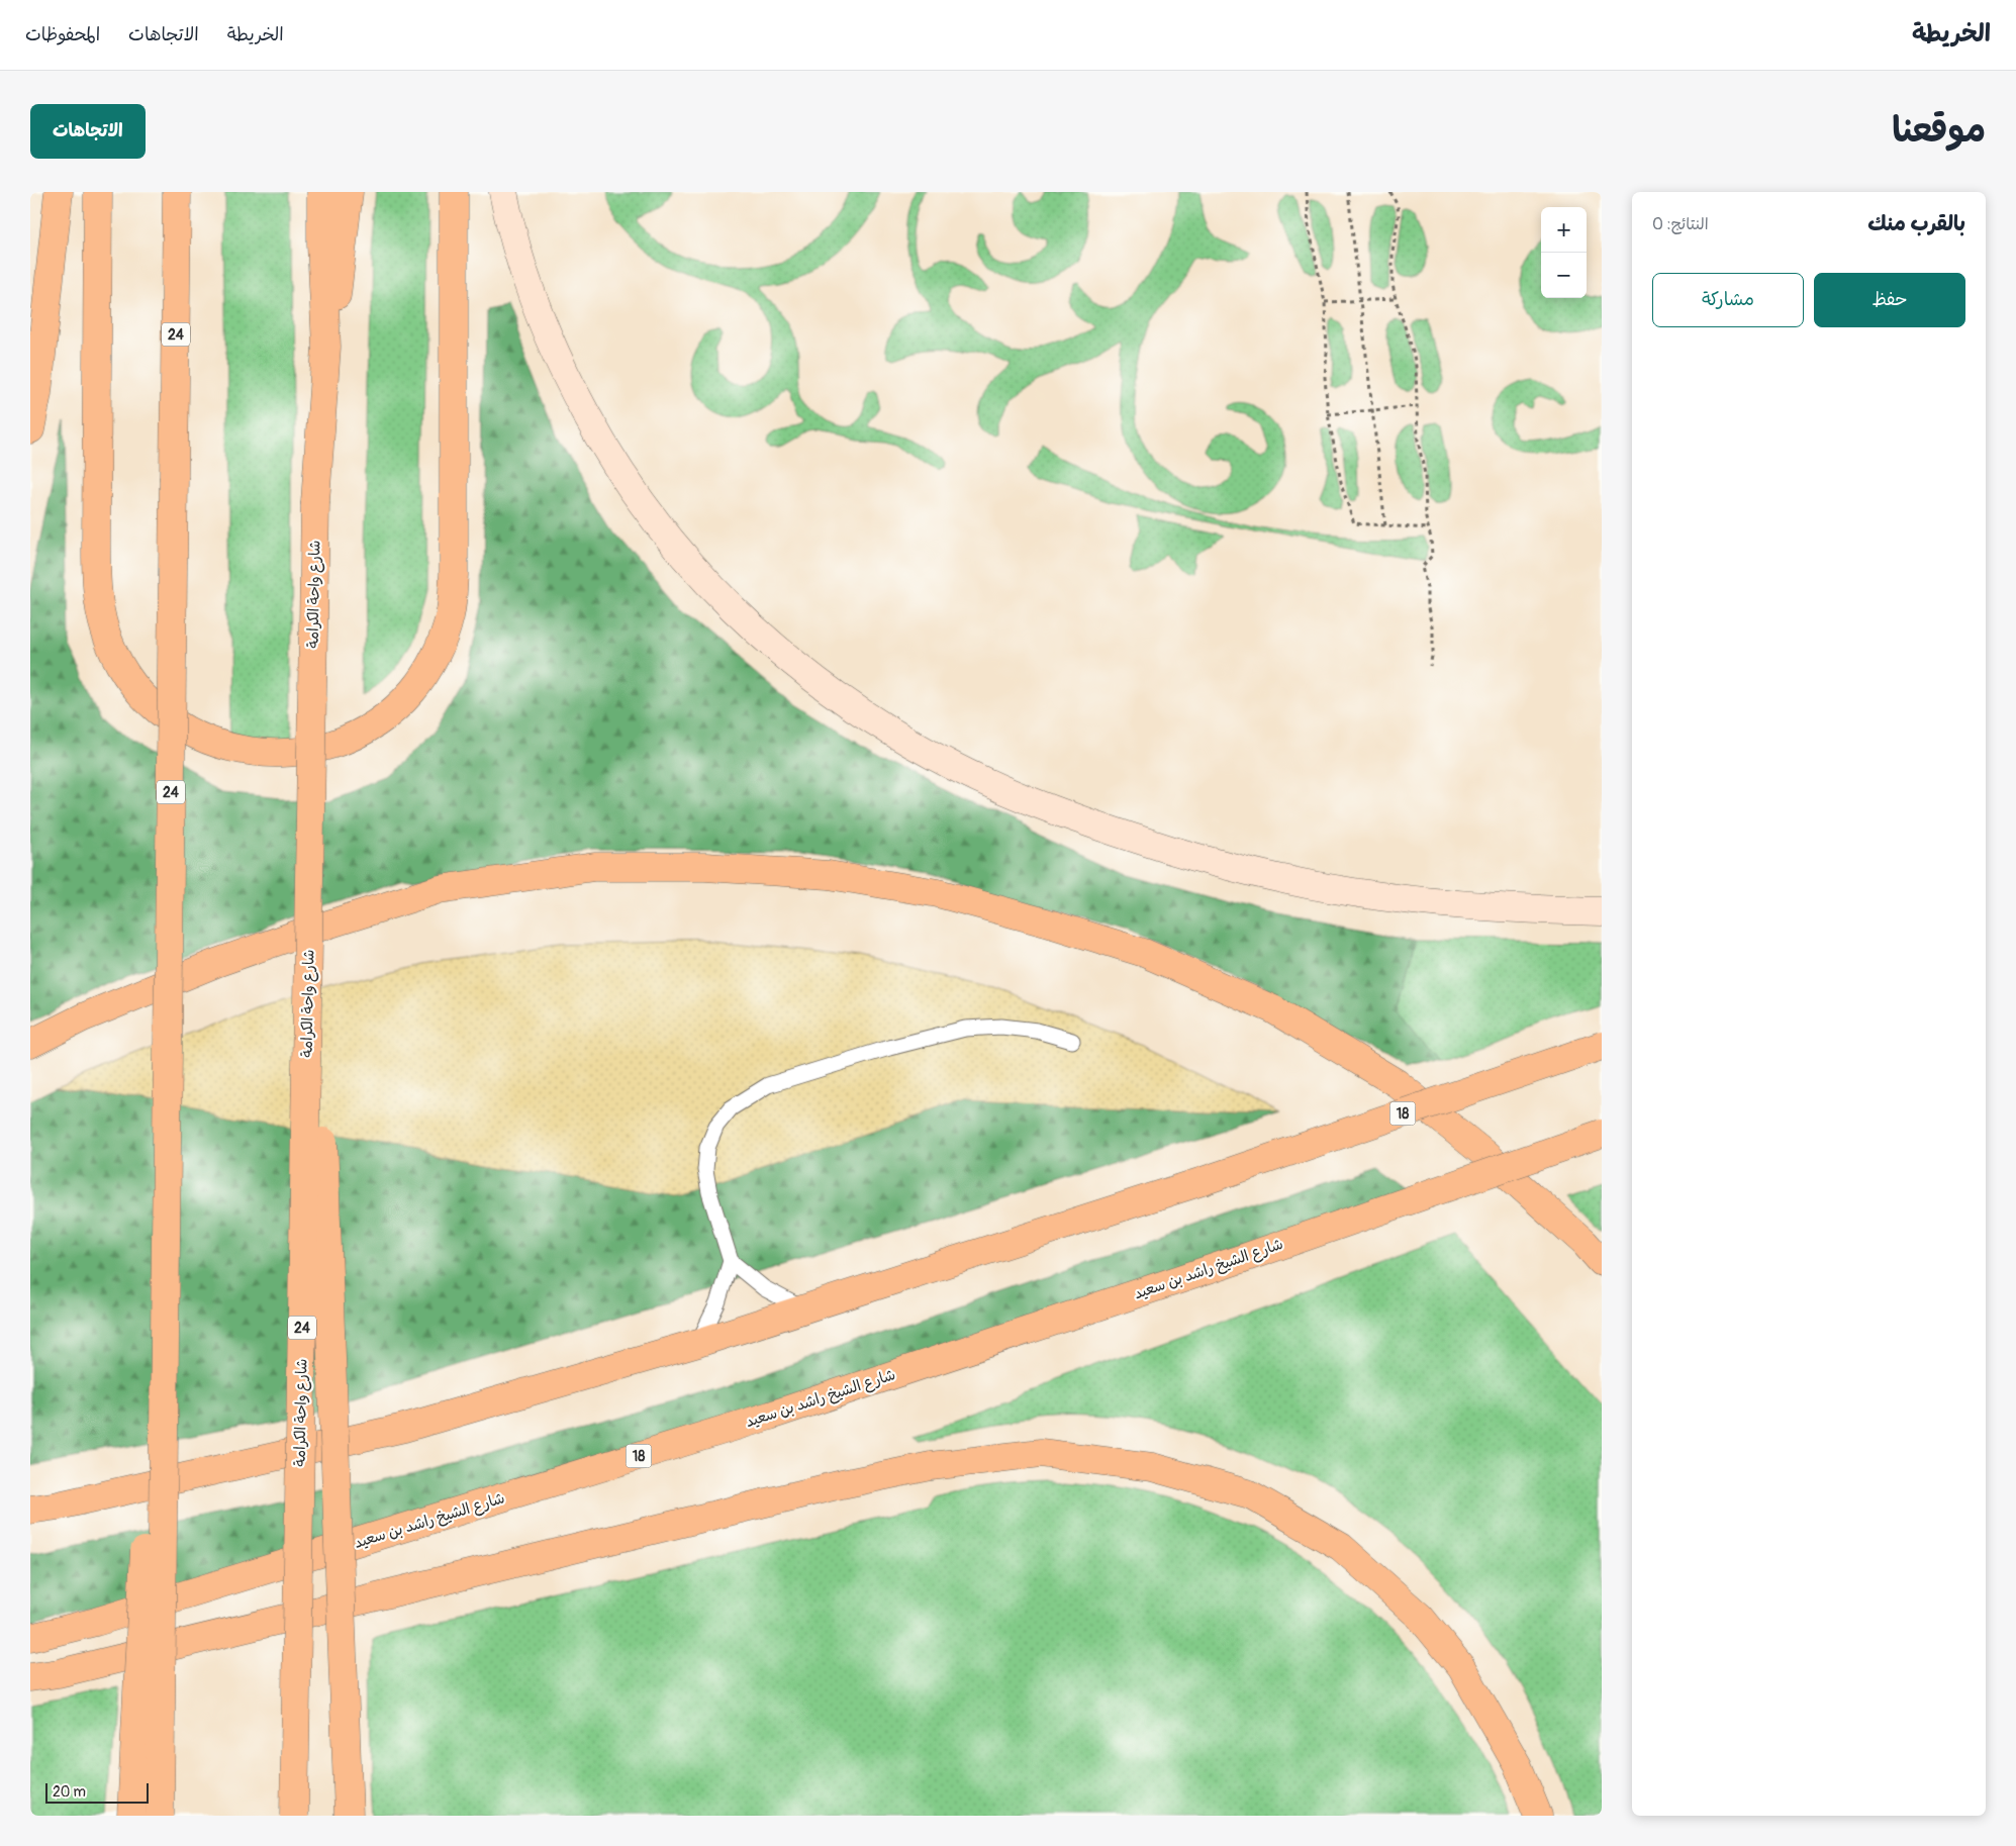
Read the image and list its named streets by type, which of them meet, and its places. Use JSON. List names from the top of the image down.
{
  "streets": {
    "highway": [
      "24",
      "شارع واحة الكرامة",
      "18",
      "شارع الشيخ راشد بن سعيد"
    ]
  },
  "scale_bar": "20 m",
  "page": {
    "header": "الخريطة",
    "nav": ["الخريطة", "الاتجاهات", "المحفوظات"],
    "title": "موقعنا",
    "buttons": [
      "الاتجاهات",
      ["حفظ", "مشاركة"]
    ],
    "heading": ["بالقرب منك", "النتائج: 0"],
    "map_buttons": ["+", "−"],
    "scale": "20 m"
  }
}
